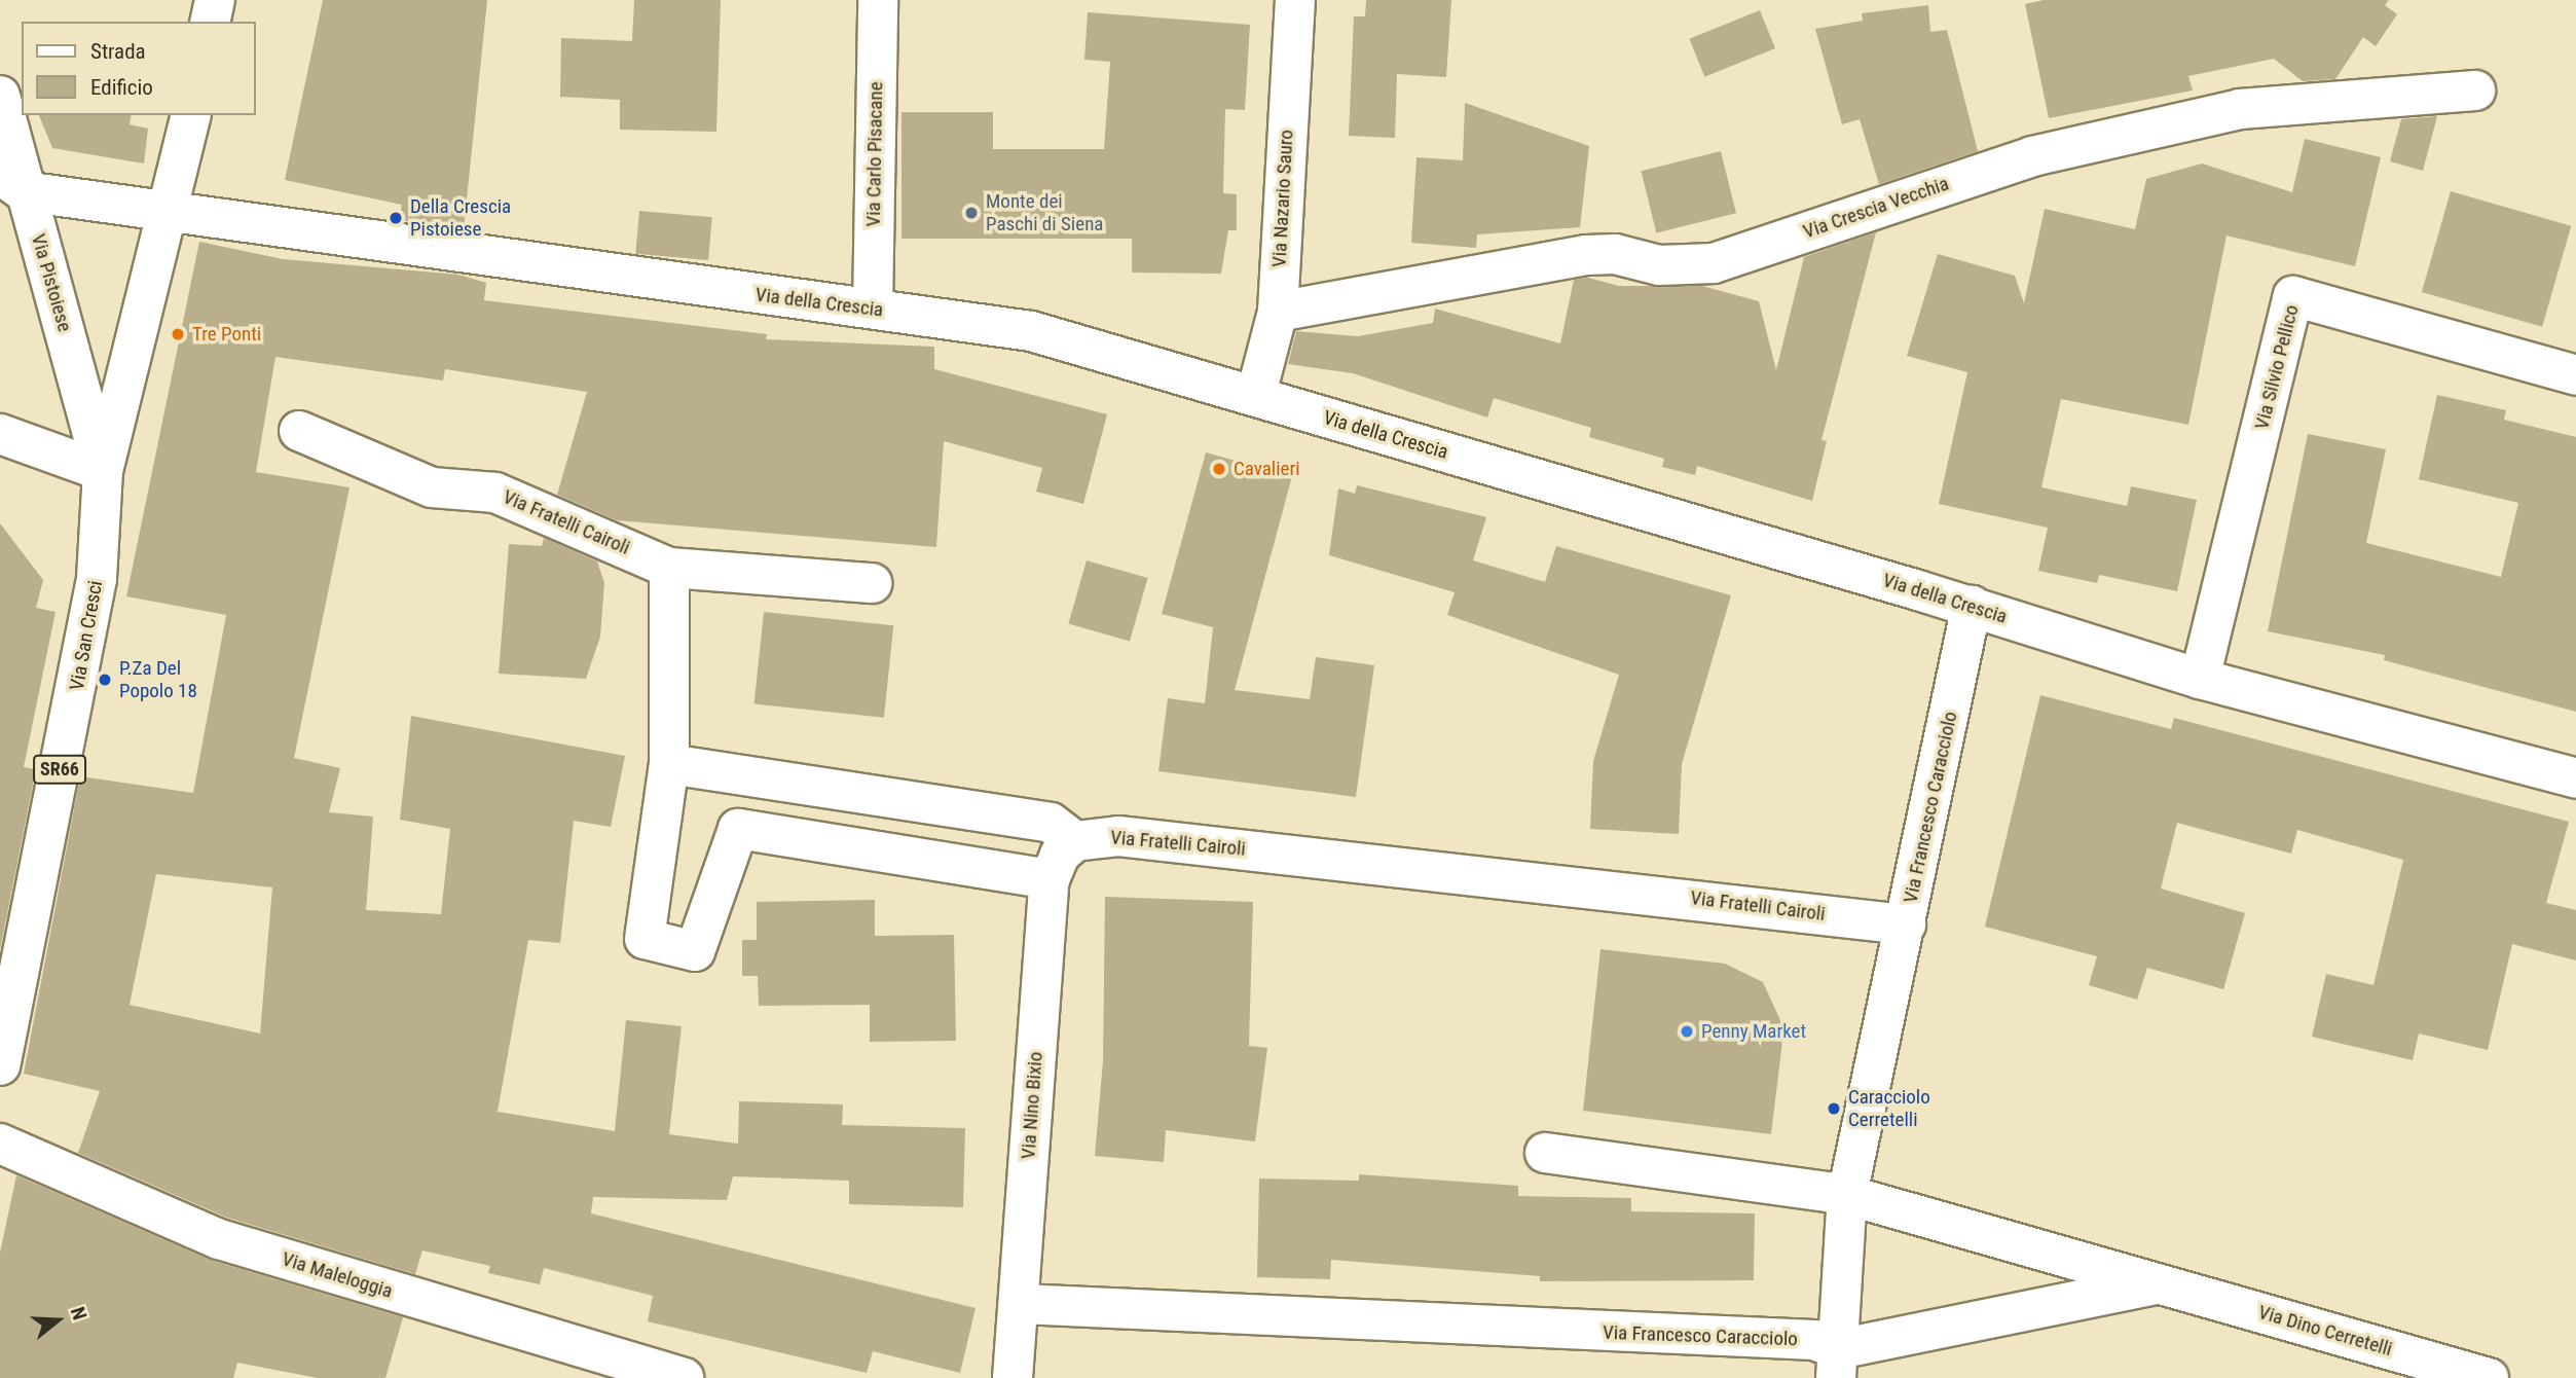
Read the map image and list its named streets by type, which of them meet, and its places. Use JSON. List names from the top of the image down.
{
  "streets": {
    "street": [
      "Via Carlo Pisacane",
      "Via Nazario Sauro",
      "Via Crescia Vecchia",
      "Via Pistoiese",
      "Via della Crescia",
      "Via Silvio Pellico",
      "Via Fratelli Cairoli",
      "Via San Cresci",
      "SR66",
      "Via Francesco Caracciolo",
      "Via Nino Bixio",
      "Via Maleloggia",
      "Via Dino Cerretelli"
    ]
  },
  "crossings": [
    ["Via Carlo Pisacane", "Via della Crescia"],
    ["Via Nazario Sauro", "Via Crescia Vecchia"],
    ["Via Nazario Sauro", "Via della Crescia"],
    ["Via Pistoiese", "Via San Cresci"],
    ["Via della Crescia", "Via Silvio Pellico"],
    ["Via della Crescia", "Via San Cresci"],
    ["Via della Crescia", "Via Francesco Caracciolo"],
    ["Via Fratelli Cairoli", "Via Francesco Caracciolo"],
    ["Via Fratelli Cairoli", "Via Nino Bixio"],
    ["Via Francesco Caracciolo", "Via Nino Bixio"],
    ["Via Francesco Caracciolo", "Via Dino Cerretelli"]
  ],
  "places": [
    "Monte dei Paschi di Siena",
    "Della Crescia Pistoiese",
    "Tre Ponti",
    "Cavalieri",
    "P.Za Del Popolo 18",
    "Penny Market",
    "Caracciolo Cerretelli"
  ],
  "legend": ["Strada", "Edificio"],
  "north": "right"
}
